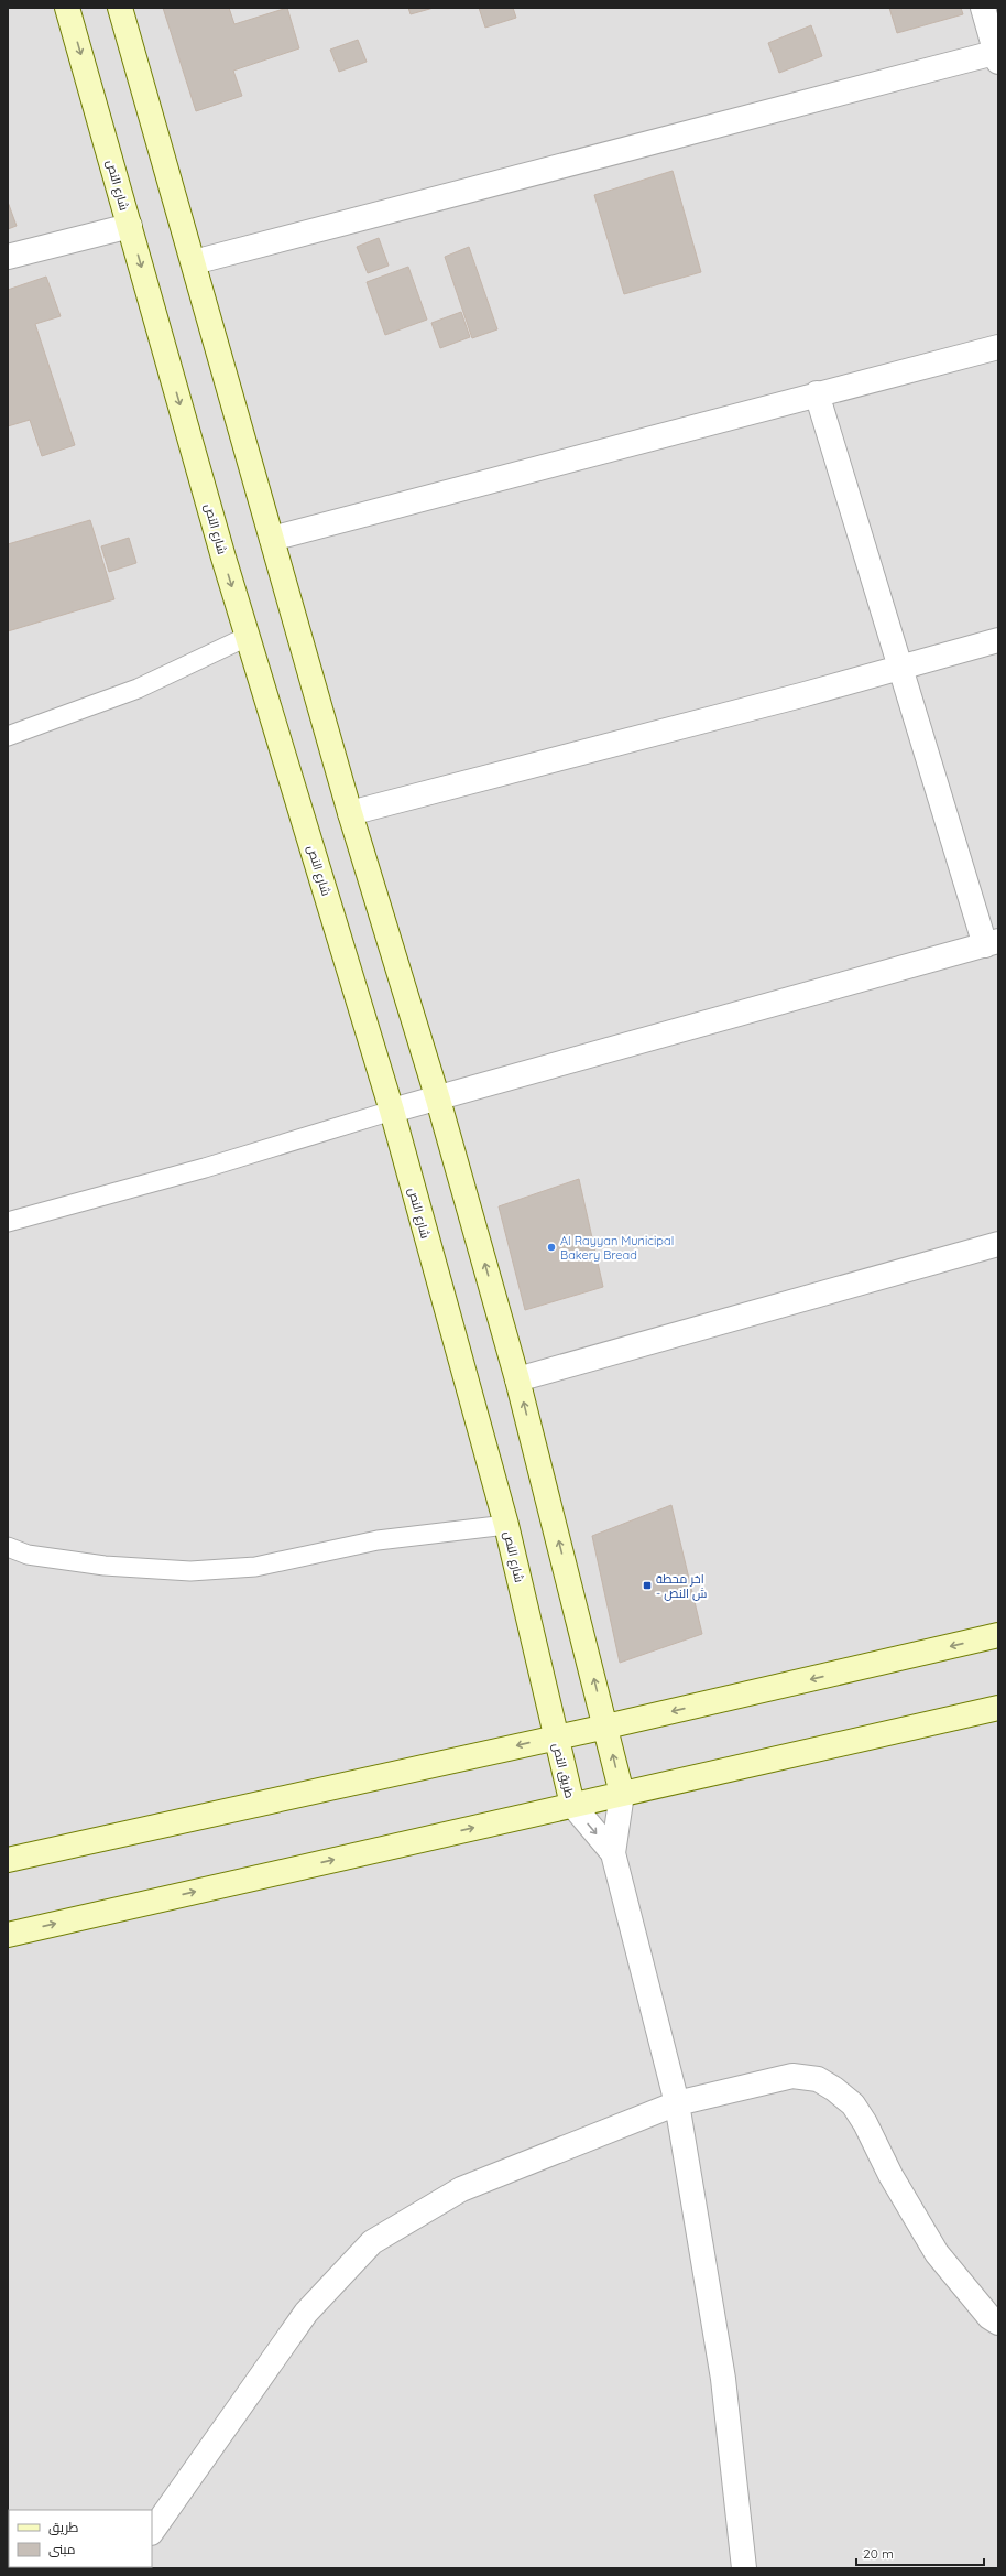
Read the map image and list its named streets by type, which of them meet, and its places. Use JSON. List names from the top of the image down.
{
  "streets": {
    "main road": ["شارع النص", "طريق النص"]
  },
  "crossings": [
    ["شارع النص", "طريق النص"]
  ],
  "places": {
    "other": ["Al Rayyan Municipal Bakery Bread"],
    "transit": ["اخر محطة - ش النص"]
  },
  "legend": ["طريق", "مبنى"],
  "scale_bar": "20 m"
}
